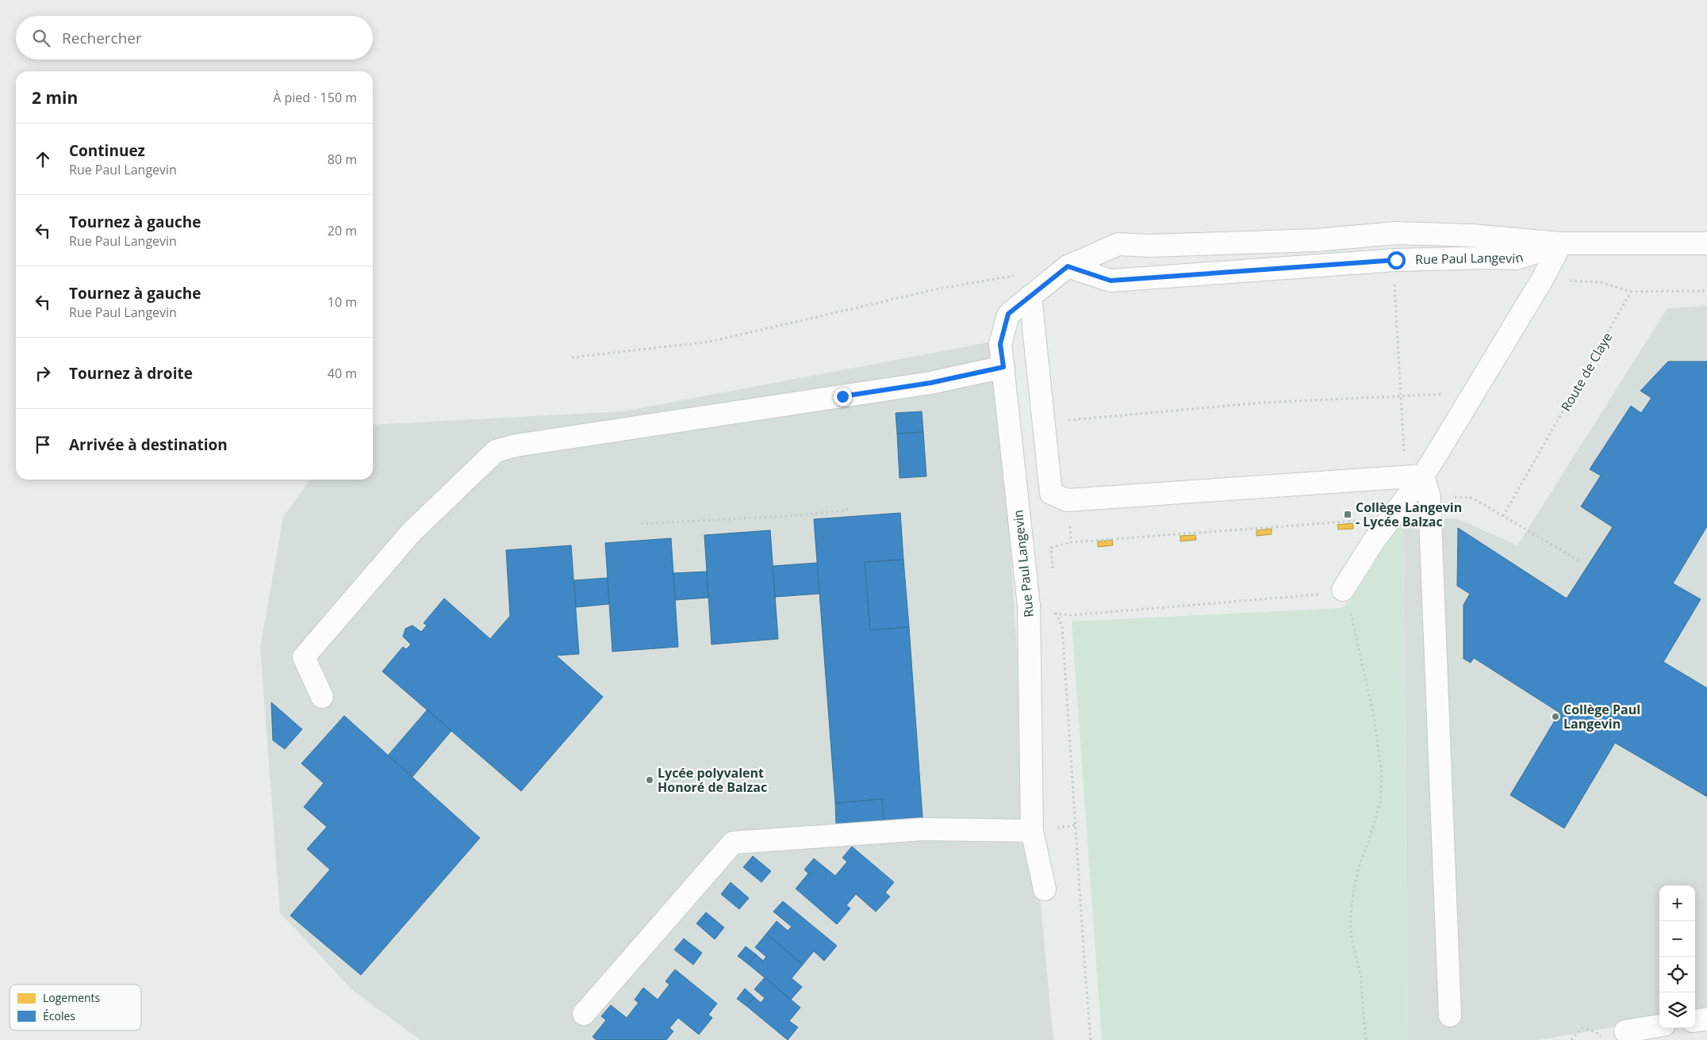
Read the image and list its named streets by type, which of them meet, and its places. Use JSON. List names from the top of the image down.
{
  "streets": {
    "street": ["Rue Paul Langevin"],
    "path": ["Route de Claye"]
  },
  "places": {
    "transit": ["Collège Langevin - Lycée Balzac"],
    "other": ["Collège Paul Langevin", "Lycée polyvalent Honoré de Balzac"]
  },
  "legend": ["Logements", "Écoles"],
  "page": {
    "search": "Rechercher",
    "heading": ["2 min", "À pied · 150 m"],
    "list": [
      ["Continuez", "Rue Paul Langevin", "80 m"],
      ["Tournez à gauche", "Rue Paul Langevin", "20 m"],
      ["Tournez à gauche", "Rue Paul Langevin", "10 m"],
      ["Tournez à droite", "40 m"],
      "Arrivée à destination"
    ],
    "map_buttons": ["+", "−"]
  }
}
